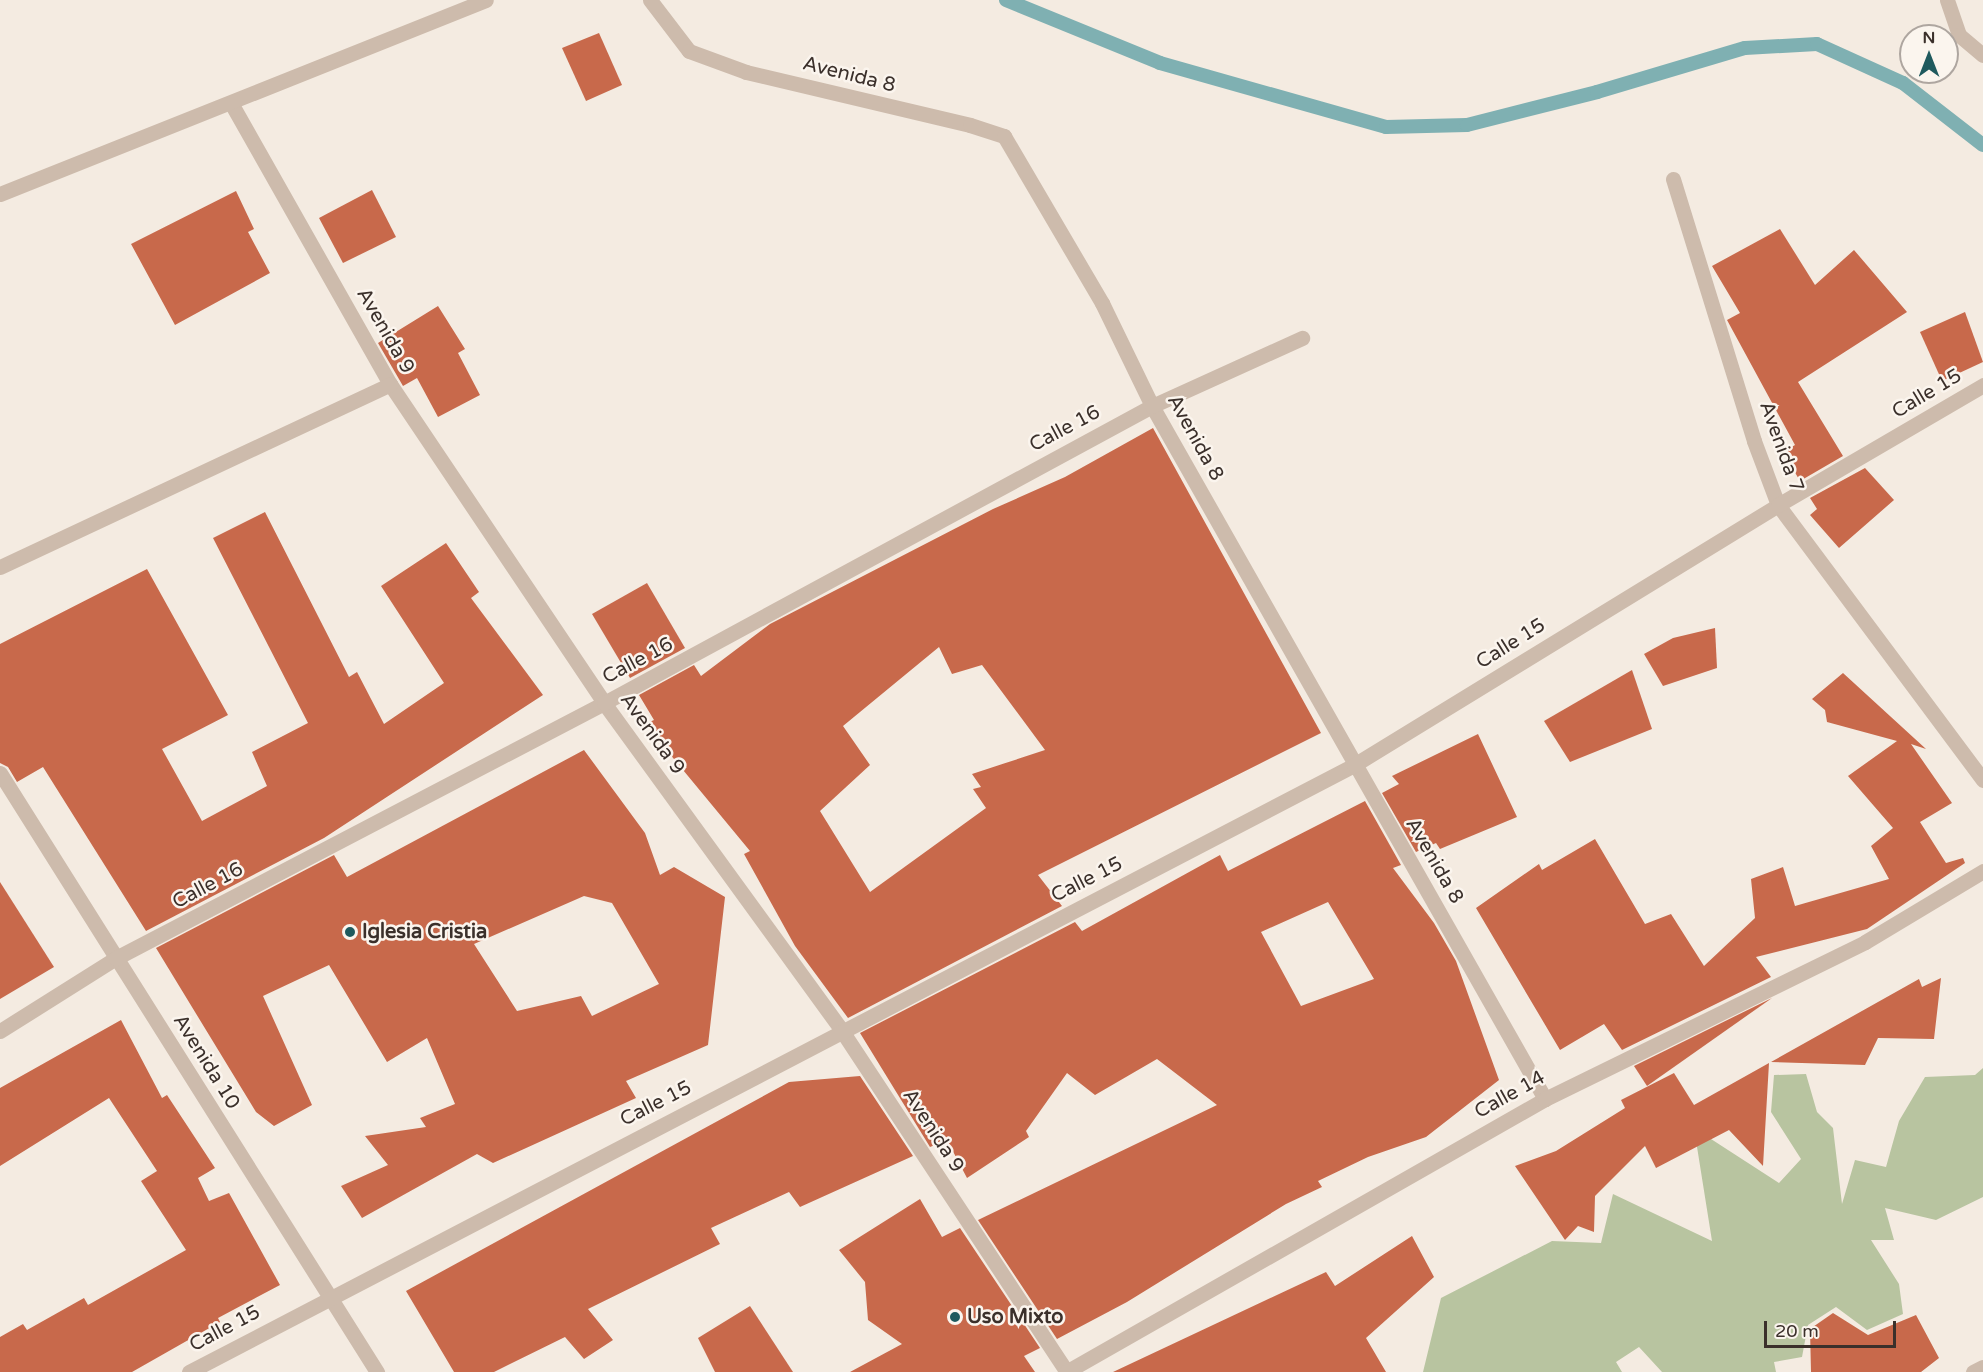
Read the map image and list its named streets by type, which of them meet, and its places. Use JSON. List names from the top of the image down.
{
  "streets": {
    "street": [
      "Avenida 8",
      "Avenida 9",
      "Calle 15",
      "Calle 16",
      "Avenida 7",
      "Avenida 10",
      "Calle 14"
    ]
  },
  "crossings": [
    ["Avenida 8", "Calle 15"],
    ["Avenida 8", "Calle 16"],
    ["Avenida 8", "Calle 14"],
    ["Avenida 9", "Calle 15"],
    ["Avenida 9", "Calle 16"],
    ["Avenida 9", "Calle 14"],
    ["Calle 15", "Avenida 7"],
    ["Calle 15", "Avenida 10"],
    ["Calle 16", "Avenida 10"]
  ],
  "places": ["Iglesia Cristia", "Uso Mixto"],
  "scale_bar": "20 m",
  "north": "top"
}
